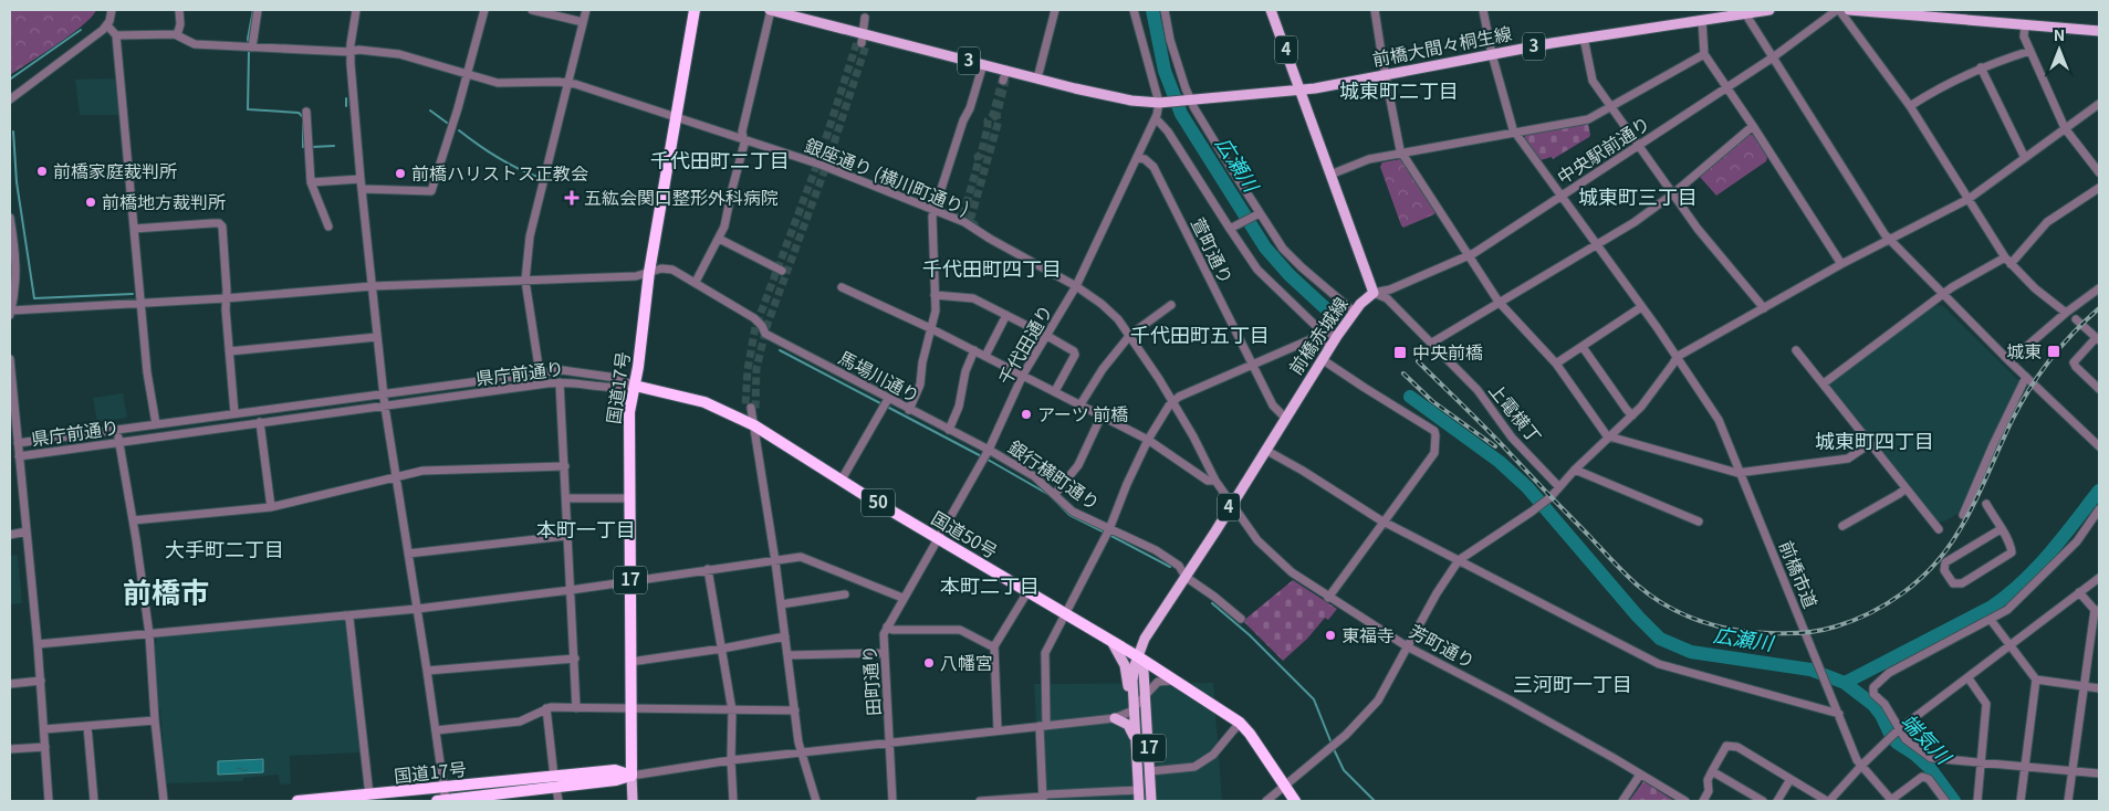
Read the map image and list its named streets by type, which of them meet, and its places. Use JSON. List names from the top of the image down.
{
  "streets": {
    "highway": [
      "国道17号",
      "50",
      "国道50号",
      "17"
    ],
    "main road": [
      "前橋大間々桐生線",
      "3",
      "4",
      "前橋赤城線"
    ],
    "street": [
      "中央駅前通り",
      "銀座通り (横川町通り)",
      "萱町通り",
      "千代田通り",
      "県庁前通り",
      "馬場川通り",
      "上電横丁",
      "銀行横町通り",
      "前橋市道",
      "芳町通り",
      "田町通り"
    ]
  },
  "crossings": [
    ["前橋大間々桐生線", "3"],
    ["前橋大間々桐生線", "前橋赤城線"],
    ["前橋大間々桐生線", "前橋市道"],
    ["3", "千代田通り"],
    ["中央駅前通り", "前橋赤城線"],
    ["中央駅前通り", "上電横丁"],
    ["中央駅前通り", "前橋市道"],
    ["銀座通り (横川町通り)", "千代田通り"],
    ["銀座通り (横川町通り)", "国道17号"],
    ["銀座通り (横川町通り)", "芳町通り"],
    ["萱町通り", "前橋赤城線"],
    ["萱町通り", "千代田通り"],
    ["前橋赤城線", "上電横丁"],
    ["前橋赤城線", "銀行横町通り"],
    ["前橋赤城線", "国道50号"],
    ["前橋赤城線", "17"],
    ["前橋赤城線", "芳町通り"],
    ["千代田通り", "馬場川通り"],
    ["千代田通り", "銀行横町通り"],
    ["千代田通り", "国道50号"],
    ["千代田通り", "田町通り"],
    ["県庁前通り", "国道17号"],
    ["県庁前通り", "国道50号"],
    ["馬場川通り", "国道17号"],
    ["馬場川通り", "銀行横町通り"],
    ["国道17号", "国道50号"],
    ["国道50号", "17"],
    ["国道50号", "田町通り"]
  ],
  "districts": [
    "城東町二丁目",
    "千代田町二丁目",
    "城東町三丁目",
    "千代田町四丁目",
    "千代田町五丁目",
    "城東町四丁目",
    "本町一丁目",
    "大手町二丁目",
    "本町二丁目",
    "前橋市",
    "三河町一丁目"
  ],
  "water": ["広瀬川", "端気川"],
  "places": {
    "other": [
      "前橋家庭裁判所",
      "前橋ハリストス正教会",
      "前橋地方裁判所",
      "アーツ 前橋",
      "東福寺",
      "八幡宮"
    ],
    "health": ["五紘会関口整形外科病院"],
    "transit": ["城東", "中央前橋"]
  },
  "north": "top"
}
